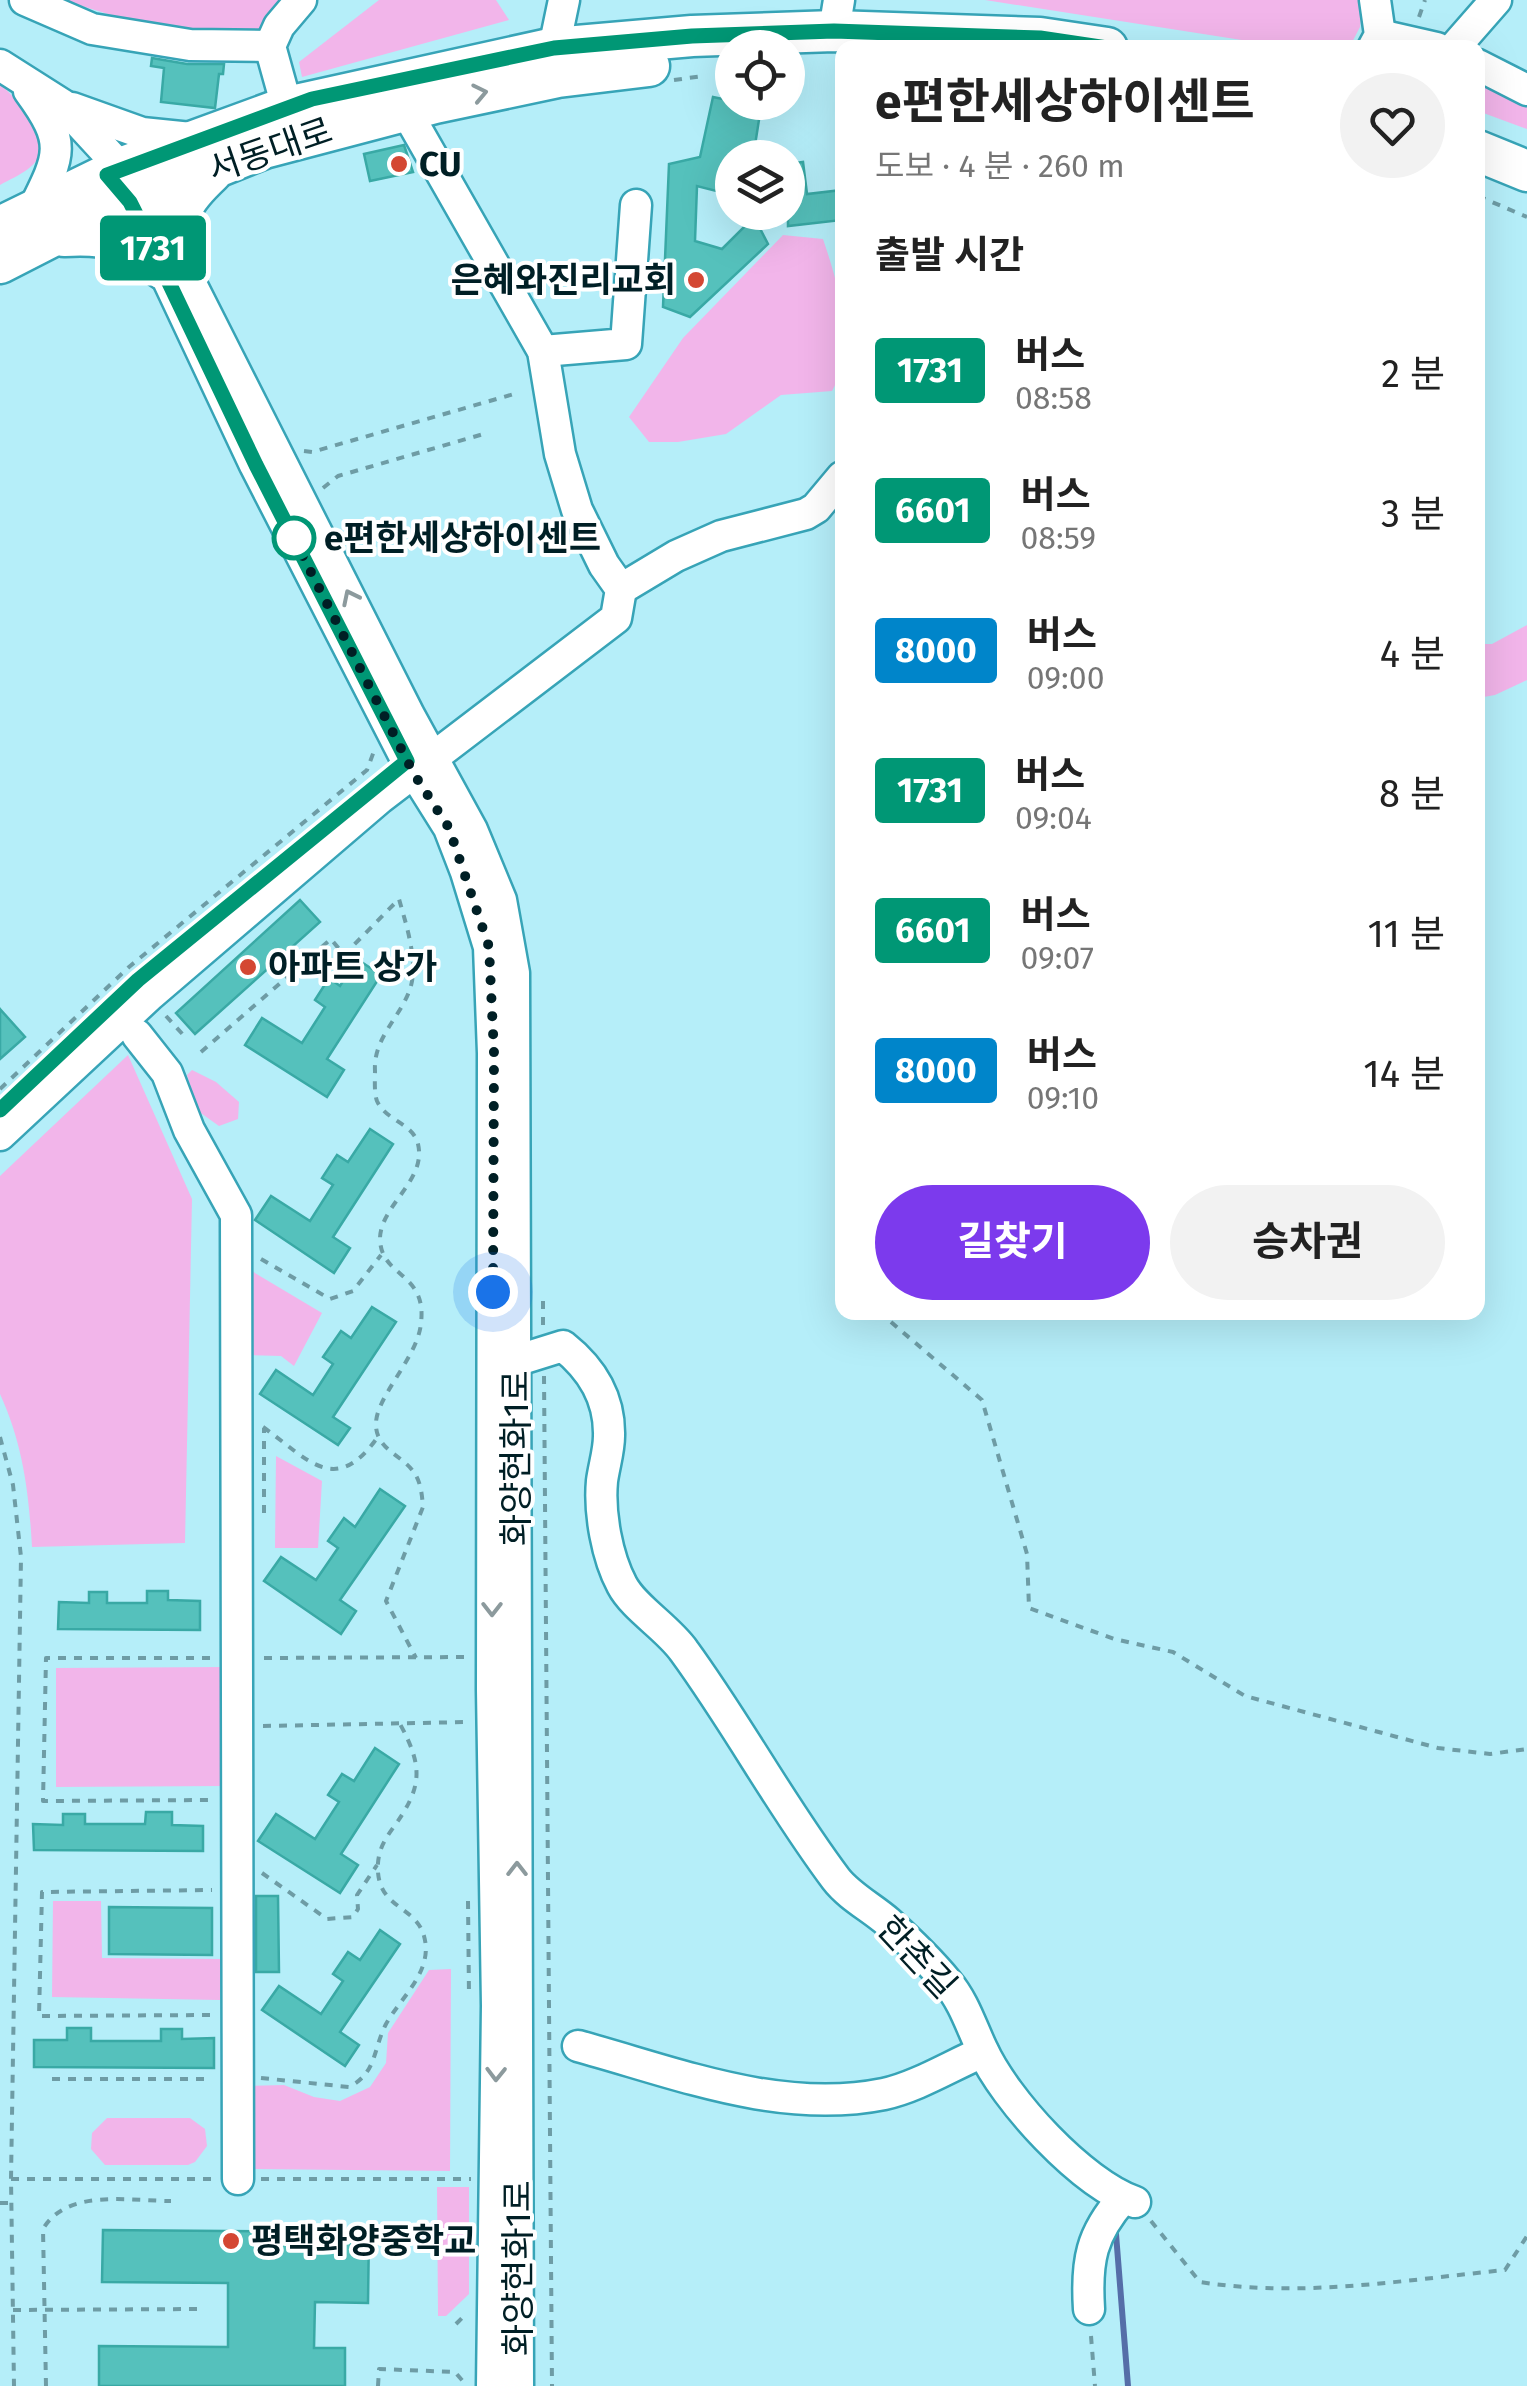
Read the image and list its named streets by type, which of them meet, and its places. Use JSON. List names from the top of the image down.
{
  "streets": {
    "main road": ["서동대로"],
    "street": ["화양현화1로", "한촌길"]
  },
  "crossings": [
    ["서동대로", "화양현화1로"],
    ["화양현화1로", "한촌길"]
  ],
  "places": [
    "CU",
    "은혜와진리교회",
    "e편한세상하이센트",
    "아파트 상가",
    "평택화양중학교"
  ],
  "lines": ["bus line 1731"],
  "page": {
    "on_map": "1731",
    "heading": [
      ["e편한세상하이센트", "도보 · 4 분 · 260 m"],
      "출발 시간"
    ],
    "list": [
      {
        "mark": "1731",
        "name": "버스",
        "note": "08:58",
        "value": "2 분"
      },
      {
        "mark": "6601",
        "name": "버스",
        "note": "08:59",
        "value": "3 분"
      },
      {
        "mark": "8000",
        "name": "버스",
        "note": "09:00",
        "value": "4 분"
      },
      {
        "mark": "1731",
        "name": "버스",
        "note": "09:04",
        "value": "8 분"
      },
      {
        "mark": "6601",
        "name": "버스",
        "note": "09:07",
        "value": "11 분"
      },
      {
        "mark": "8000",
        "name": "버스",
        "note": "09:10",
        "value": "14 분"
      }
    ],
    "buttons": ["길찾기", "승차권"]
  }
}
